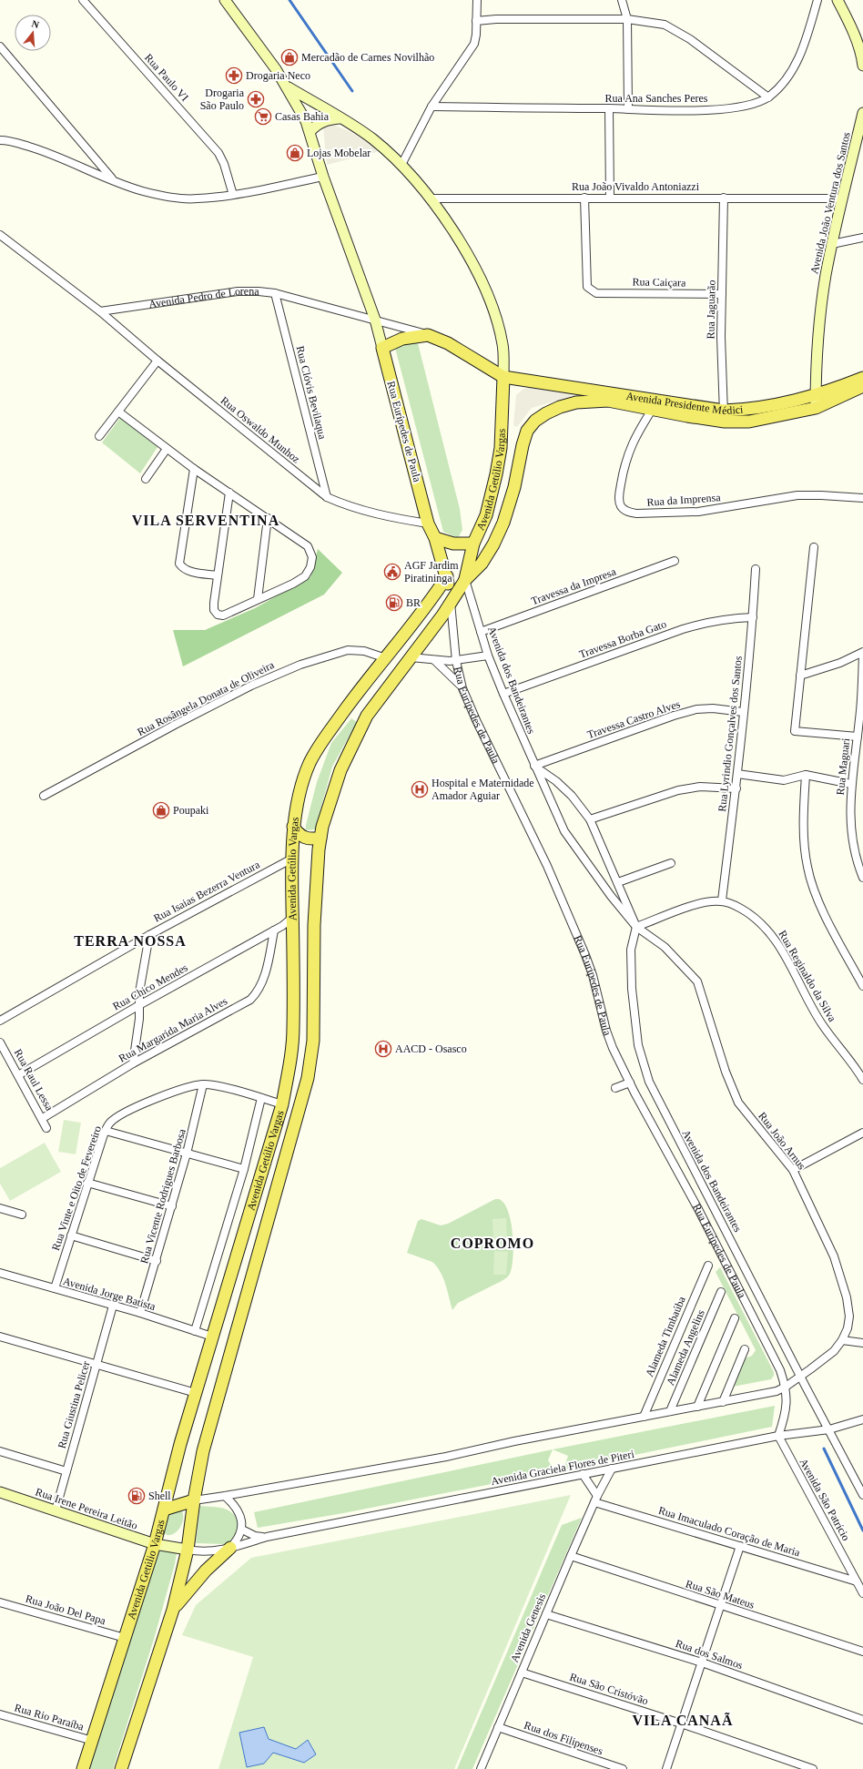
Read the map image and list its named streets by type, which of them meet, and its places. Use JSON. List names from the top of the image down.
{
  "streets": {
    "main road": [
      "Avenida Pedro de Lorena",
      "Avenida Presidente Médici",
      "Rua Eurípedes de Paula",
      "Avenida Getúlio Vargas"
    ],
    "street": [
      "Rua Paulo VI",
      "Rua Ana Sanches Peres",
      "Rua João Vivaldo Antoniazzi",
      "Avenida João Ventura dos Santos",
      "Rua Caiçara",
      "Rua Jaguarão",
      "Rua Clóvis Bevilaqua",
      "Rua Oswaldo Munhoz",
      "Rua da Imprensa",
      "Travessa da Impresa",
      "Travessa Borba Gato",
      "Avenida dos Bandeirantes",
      "Rua Rosângela Donata de Oliveira",
      "Travessa Castro Alves",
      "Rua Lyrindio Gonçalves dos Santos",
      "Rua Maguari",
      "Rua Isaias Bezerra Ventura",
      "Rua Reginaldo da Silva",
      "Rua Chico Mendes",
      "Rua Margarida Maria Alves",
      "Rua Raul Lessa",
      "Rua João Arnus",
      "Rua Vinte e Oito de Fevereiro",
      "Rua Vicente Rodrigues Barbosa",
      "Avenida Jorge Batista",
      "Alameda Timbaúba",
      "Alameda Angelins",
      "Rua Giustina Pelicer",
      "Avenida Graciela Flores de Piteri",
      "Avenida São Patrício",
      "Rua Irene Pereira Leitão",
      "Rua Imaculado Coração de Maria",
      "Rua São Mateus",
      "Rua João Del Papa",
      "Avenida Genesis",
      "Rua dos Salmos",
      "Rua São Cristóvão",
      "Rua Rio Paraíba",
      "Rua dos Filipenses"
    ]
  },
  "crossings": [
    ["Rua João Vivaldo Antoniazzi", "Avenida João Ventura dos Santos"],
    ["Rua João Vivaldo Antoniazzi", "Rua Caiçara"],
    ["Rua João Vivaldo Antoniazzi", "Rua Jaguarão"],
    ["Avenida João Ventura dos Santos", "Avenida Presidente Médici"],
    ["Rua Caiçara", "Rua Jaguarão"],
    ["Avenida Pedro de Lorena", "Rua Clóvis Bevilaqua"],
    ["Avenida Pedro de Lorena", "Avenida Presidente Médici"],
    ["Avenida Pedro de Lorena", "Rua Oswaldo Munhoz"],
    ["Avenida Pedro de Lorena", "Rua Eurípedes de Paula"],
    ["Avenida Pedro de Lorena", "Avenida Getúlio Vargas"],
    ["Rua Jaguarão", "Avenida Presidente Médici"],
    ["Rua Clóvis Bevilaqua", "Rua Oswaldo Munhoz"],
    ["Avenida Presidente Médici", "Avenida Getúlio Vargas"],
    ["Avenida Presidente Médici", "Rua da Imprensa"],
    ["Rua Oswaldo Munhoz", "Rua Eurípedes de Paula"],
    ["Rua Eurípedes de Paula", "Avenida Getúlio Vargas"],
    ["Rua Eurípedes de Paula", "Avenida Graciela Flores de Piteri"],
    ["Rua Eurípedes de Paula", "Avenida São Patrício"],
    ["Avenida Getúlio Vargas", "Avenida dos Bandeirantes"],
    ["Avenida Getúlio Vargas", "Rua Rosângela Donata de Oliveira"],
    ["Avenida Getúlio Vargas", "Rua Isaias Bezerra Ventura"],
    ["Avenida Getúlio Vargas", "Rua Chico Mendes"],
    ["Avenida Getúlio Vargas", "Rua Vinte e Oito de Fevereiro"],
    ["Avenida Getúlio Vargas", "Avenida Jorge Batista"],
    ["Avenida Getúlio Vargas", "Avenida Graciela Flores de Piteri"],
    ["Avenida Getúlio Vargas", "Rua Irene Pereira Leitão"],
    ["Avenida Getúlio Vargas", "Rua João Del Papa"],
    ["Avenida Getúlio Vargas", "Rua Rio Paraíba"],
    ["Travessa da Impresa", "Avenida dos Bandeirantes"],
    ["Travessa Borba Gato", "Avenida dos Bandeirantes"],
    ["Travessa Borba Gato", "Rua Lyrindio Gonçalves dos Santos"],
    ["Avenida dos Bandeirantes", "Travessa Castro Alves"],
    ["Avenida dos Bandeirantes", "Rua Reginaldo da Silva"],
    ["Avenida dos Bandeirantes", "Rua João Arnus"],
    ["Avenida dos Bandeirantes", "Avenida Graciela Flores de Piteri"],
    ["Travessa Castro Alves", "Rua Lyrindio Gonçalves dos Santos"],
    ["Rua Lyrindio Gonçalves dos Santos", "Rua Reginaldo da Silva"],
    ["Rua Reginaldo da Silva", "Rua João Arnus"],
    ["Rua Chico Mendes", "Rua Margarida Maria Alves"],
    ["Rua Chico Mendes", "Rua Raul Lessa"],
    ["Rua Margarida Maria Alves", "Rua Raul Lessa"],
    ["Rua Vinte e Oito de Fevereiro", "Rua Vicente Rodrigues Barbosa"],
    ["Rua Vinte e Oito de Fevereiro", "Avenida Jorge Batista"],
    ["Rua Vicente Rodrigues Barbosa", "Avenida Jorge Batista"],
    ["Avenida Jorge Batista", "Rua Giustina Pelicer"],
    ["Rua Giustina Pelicer", "Rua Irene Pereira Leitão"],
    ["Avenida Graciela Flores de Piteri", "Avenida São Patrício"],
    ["Avenida Graciela Flores de Piteri", "Rua Irene Pereira Leitão"],
    ["Avenida Graciela Flores de Piteri", "Avenida Genesis"],
    ["Avenida São Patrício", "Rua Imaculado Coração de Maria"],
    ["Rua Imaculado Coração de Maria", "Avenida Genesis"],
    ["Rua São Mateus", "Avenida Genesis"],
    ["Avenida Genesis", "Rua dos Salmos"],
    ["Avenida Genesis", "Rua São Cristóvão"],
    ["Avenida Genesis", "Rua dos Filipenses"]
  ],
  "districts": [
    "VILA SERVENTINA",
    "TERRA NOSSA",
    "COPROMO",
    "VILA CANAÃ"
  ],
  "places": {
    "shop": ["Mercadão de Carnes Novilhão", "Lojas Mobelar", "Poupaki"],
    "pharmacy": ["Drogaria Neco", "Drogaria São Paulo"],
    "supermarket": ["Casas Bahia"],
    "public building": ["AGF Jardim Piratininga"],
    "fuel station": ["BR", "Shell"],
    "hospital": ["Hospital e Maternidade Amador Aguiar", "AACD - Osasco"]
  },
  "north": "top"
}
